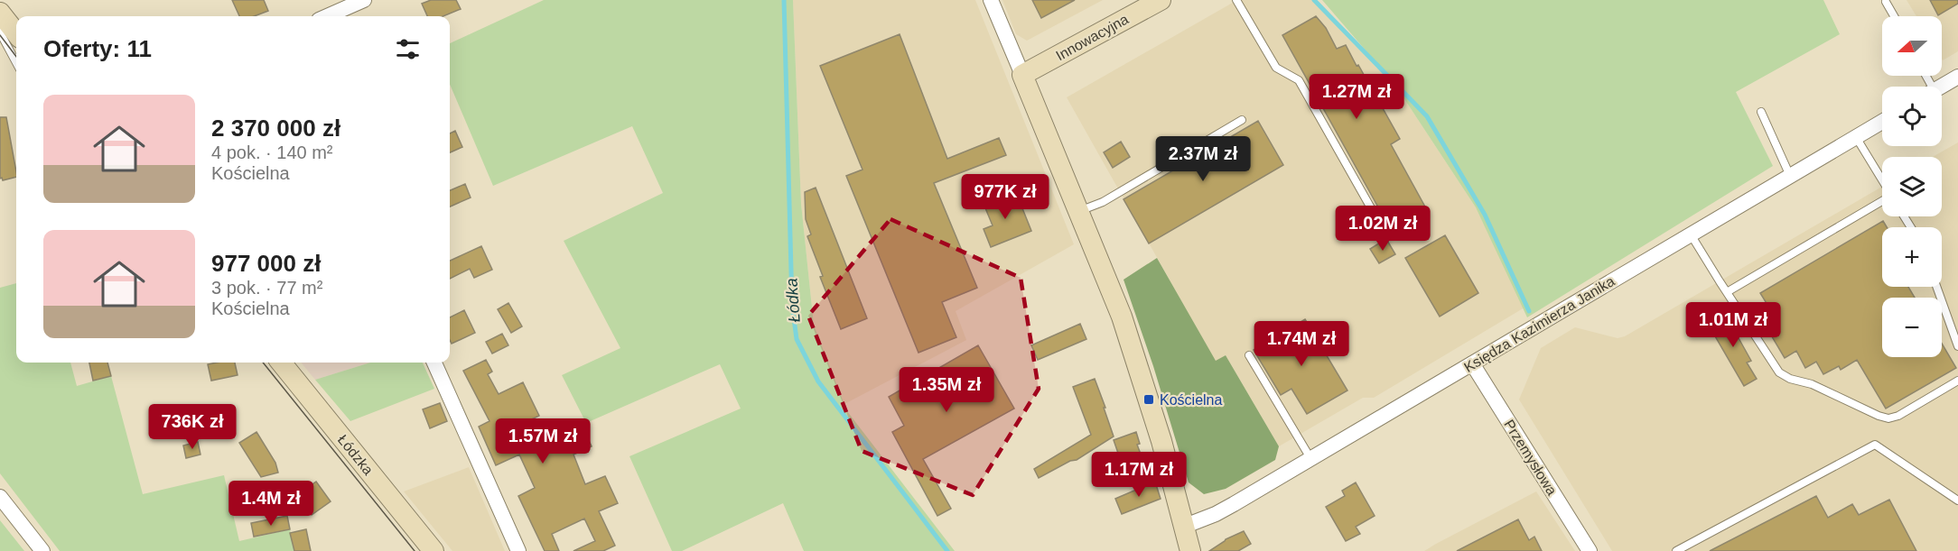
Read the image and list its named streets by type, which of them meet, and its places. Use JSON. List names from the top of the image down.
{
  "streets": {
    "street": [
      "Innowacyjna",
      "Księdza Kazimierza Janika",
      "Łódzka",
      "Przemysłowa"
    ]
  },
  "crossings": [
    ["Księdza Kazimierza Janika", "Przemysłowa"]
  ],
  "water": ["Łódka"],
  "places": {
    "transit": ["Kościelna"]
  },
  "north": "left",
  "page": {
    "map_buttons": ["+", "−"],
    "heading": "Oferty: 11",
    "price": [
      "1.27M zł",
      "2.37M zł",
      "977K zł",
      "1.02M zł",
      "1.01M zł",
      "1.74M zł",
      "1.35M zł",
      "736K zł",
      "1.57M zł",
      "1.17M zł",
      "1.4M zł"
    ],
    "list": [
      {
        "name": "2 370 000 zł",
        "note": "4 pok. · 140 m² · Kościelna"
      },
      {
        "name": "977 000 zł",
        "note": "3 pok. · 77 m² · Kościelna"
      }
    ]
  }
}
